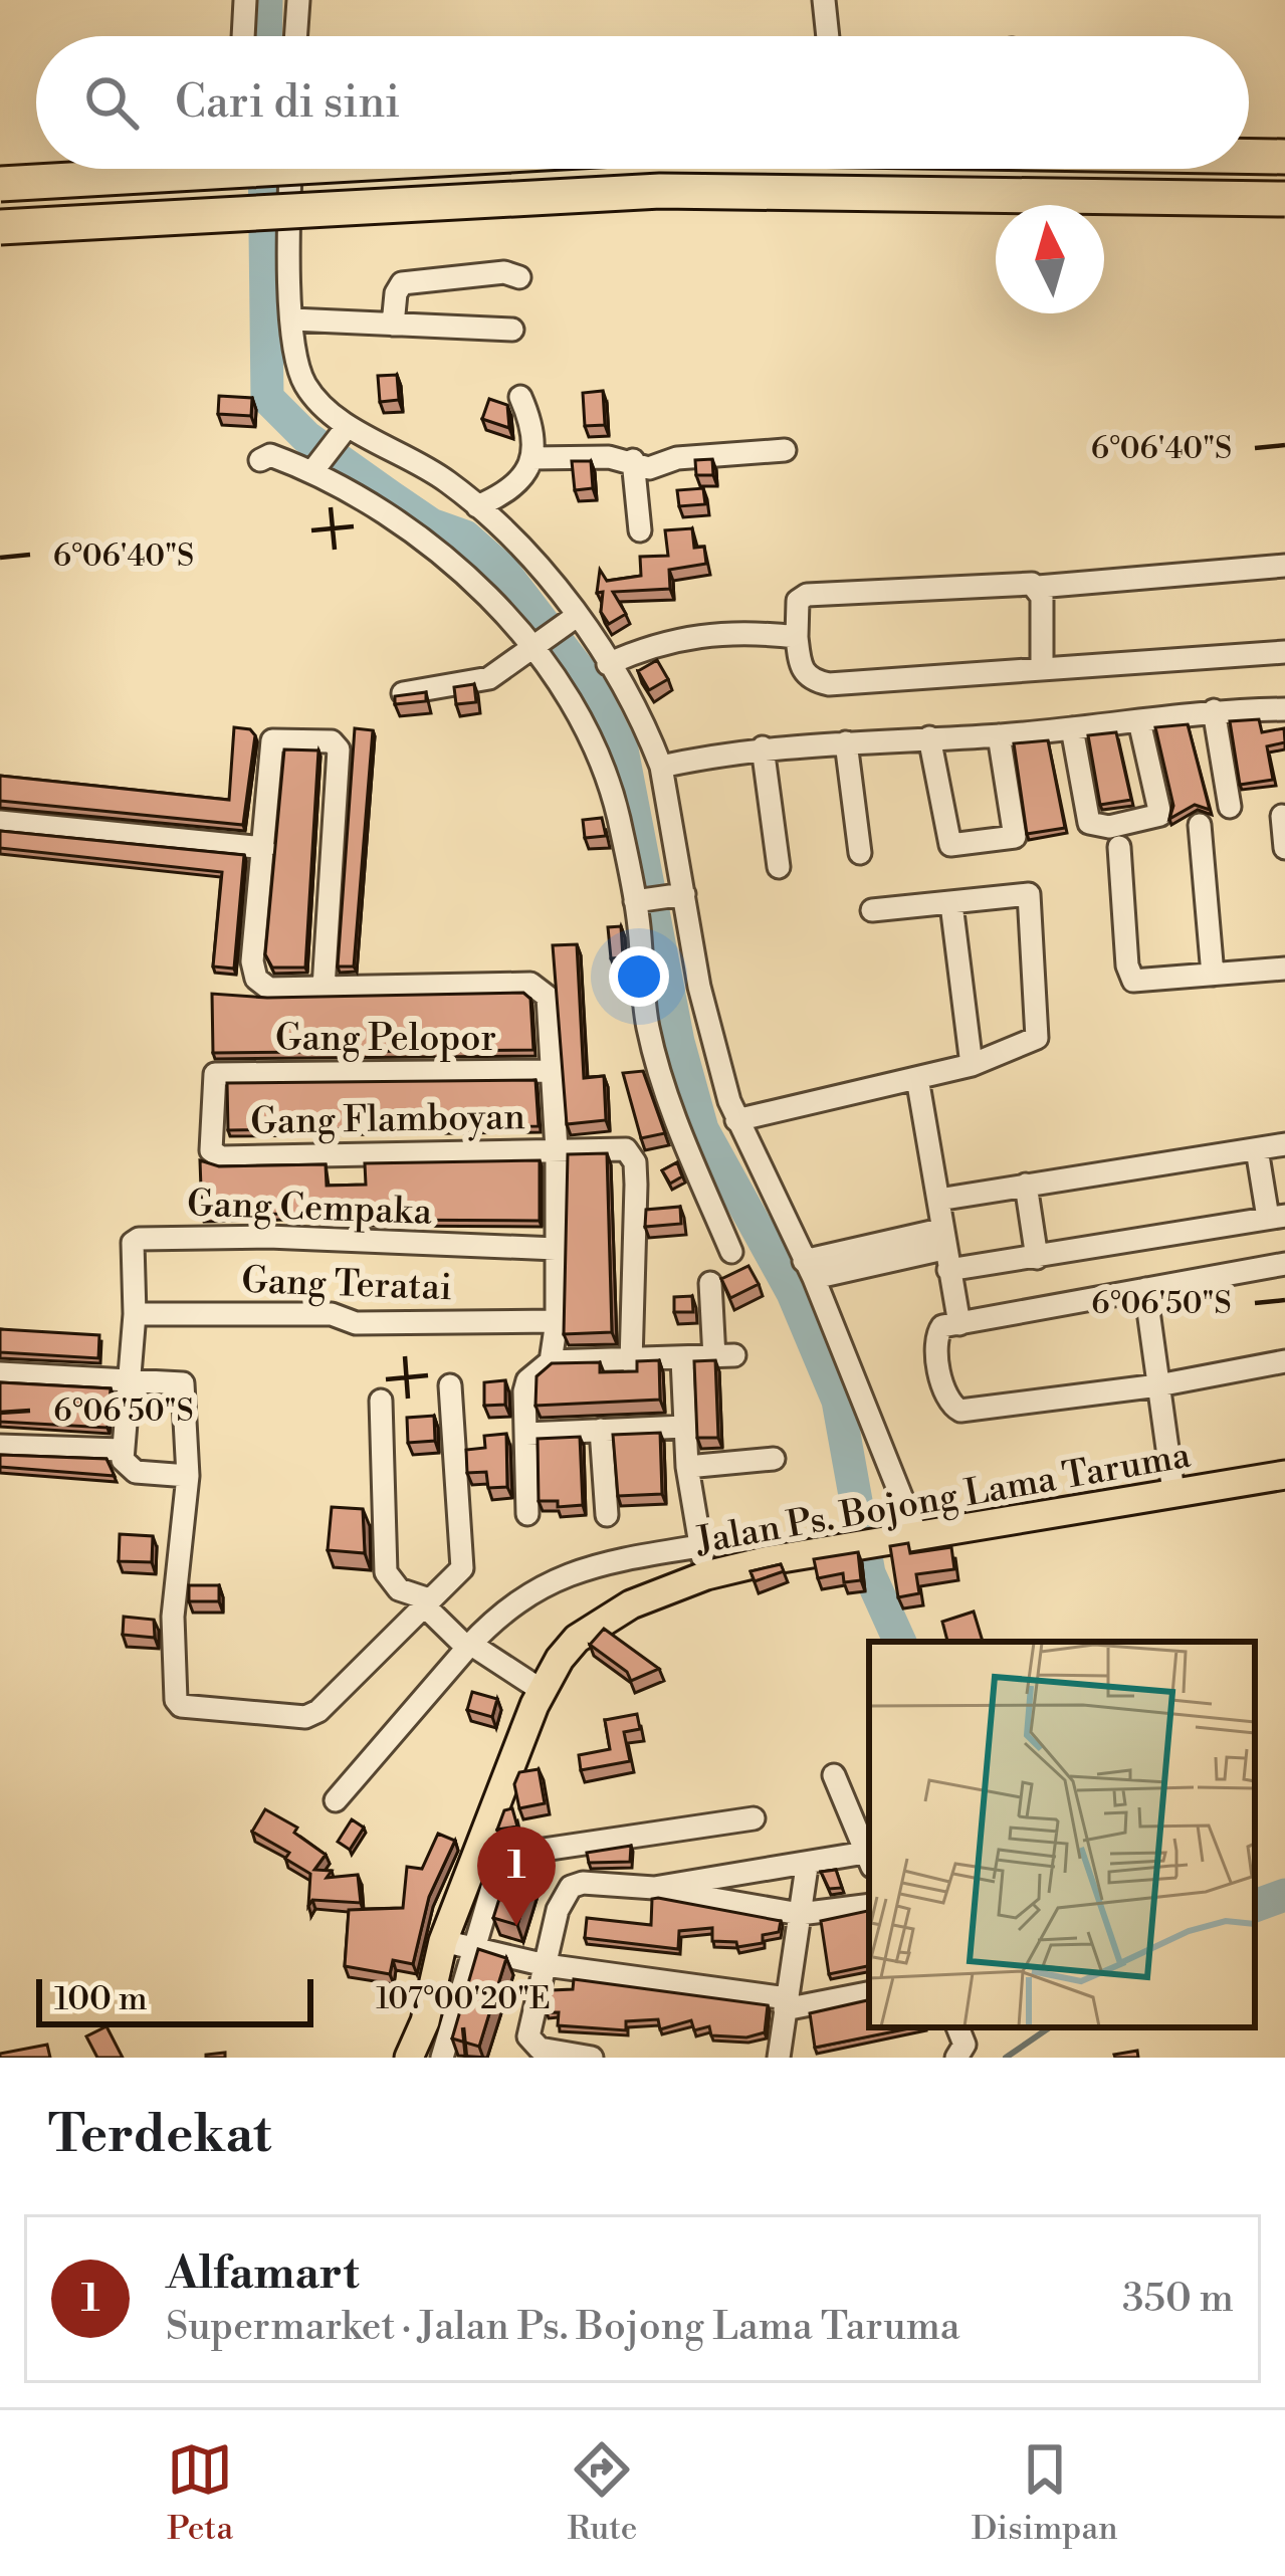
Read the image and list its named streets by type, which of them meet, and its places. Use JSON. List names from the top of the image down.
{
  "streets": {
    "main road": ["Jalan Ps. Bojong Lama Taruma"],
    "street": [
      "Gang Pelopor",
      "Gang Flamboyan",
      "Gang Cempaka",
      "Gang Teratai"
    ]
  },
  "crossings": [
    ["Gang Pelopor", "Gang Flamboyan"],
    ["Gang Cempaka", "Gang Teratai"]
  ],
  "scale_bar": "100 m",
  "north": "top",
  "page": {
    "search": "Cari di sini",
    "pins": "1",
    "scale": "100 m",
    "heading": "Terdekat",
    "list": [
      {
        "mark": "1",
        "name": "Alfamart",
        "note": "Supermarket · Jalan Ps. Bojong Lama Taruma",
        "value": "350 m"
      }
    ],
    "nav": ["Peta", "Rute", "Disimpan"]
  },
  "coordinates": ["6°06'40\"S", "6°06'50\"S", "107°00'20\"E"]
}
